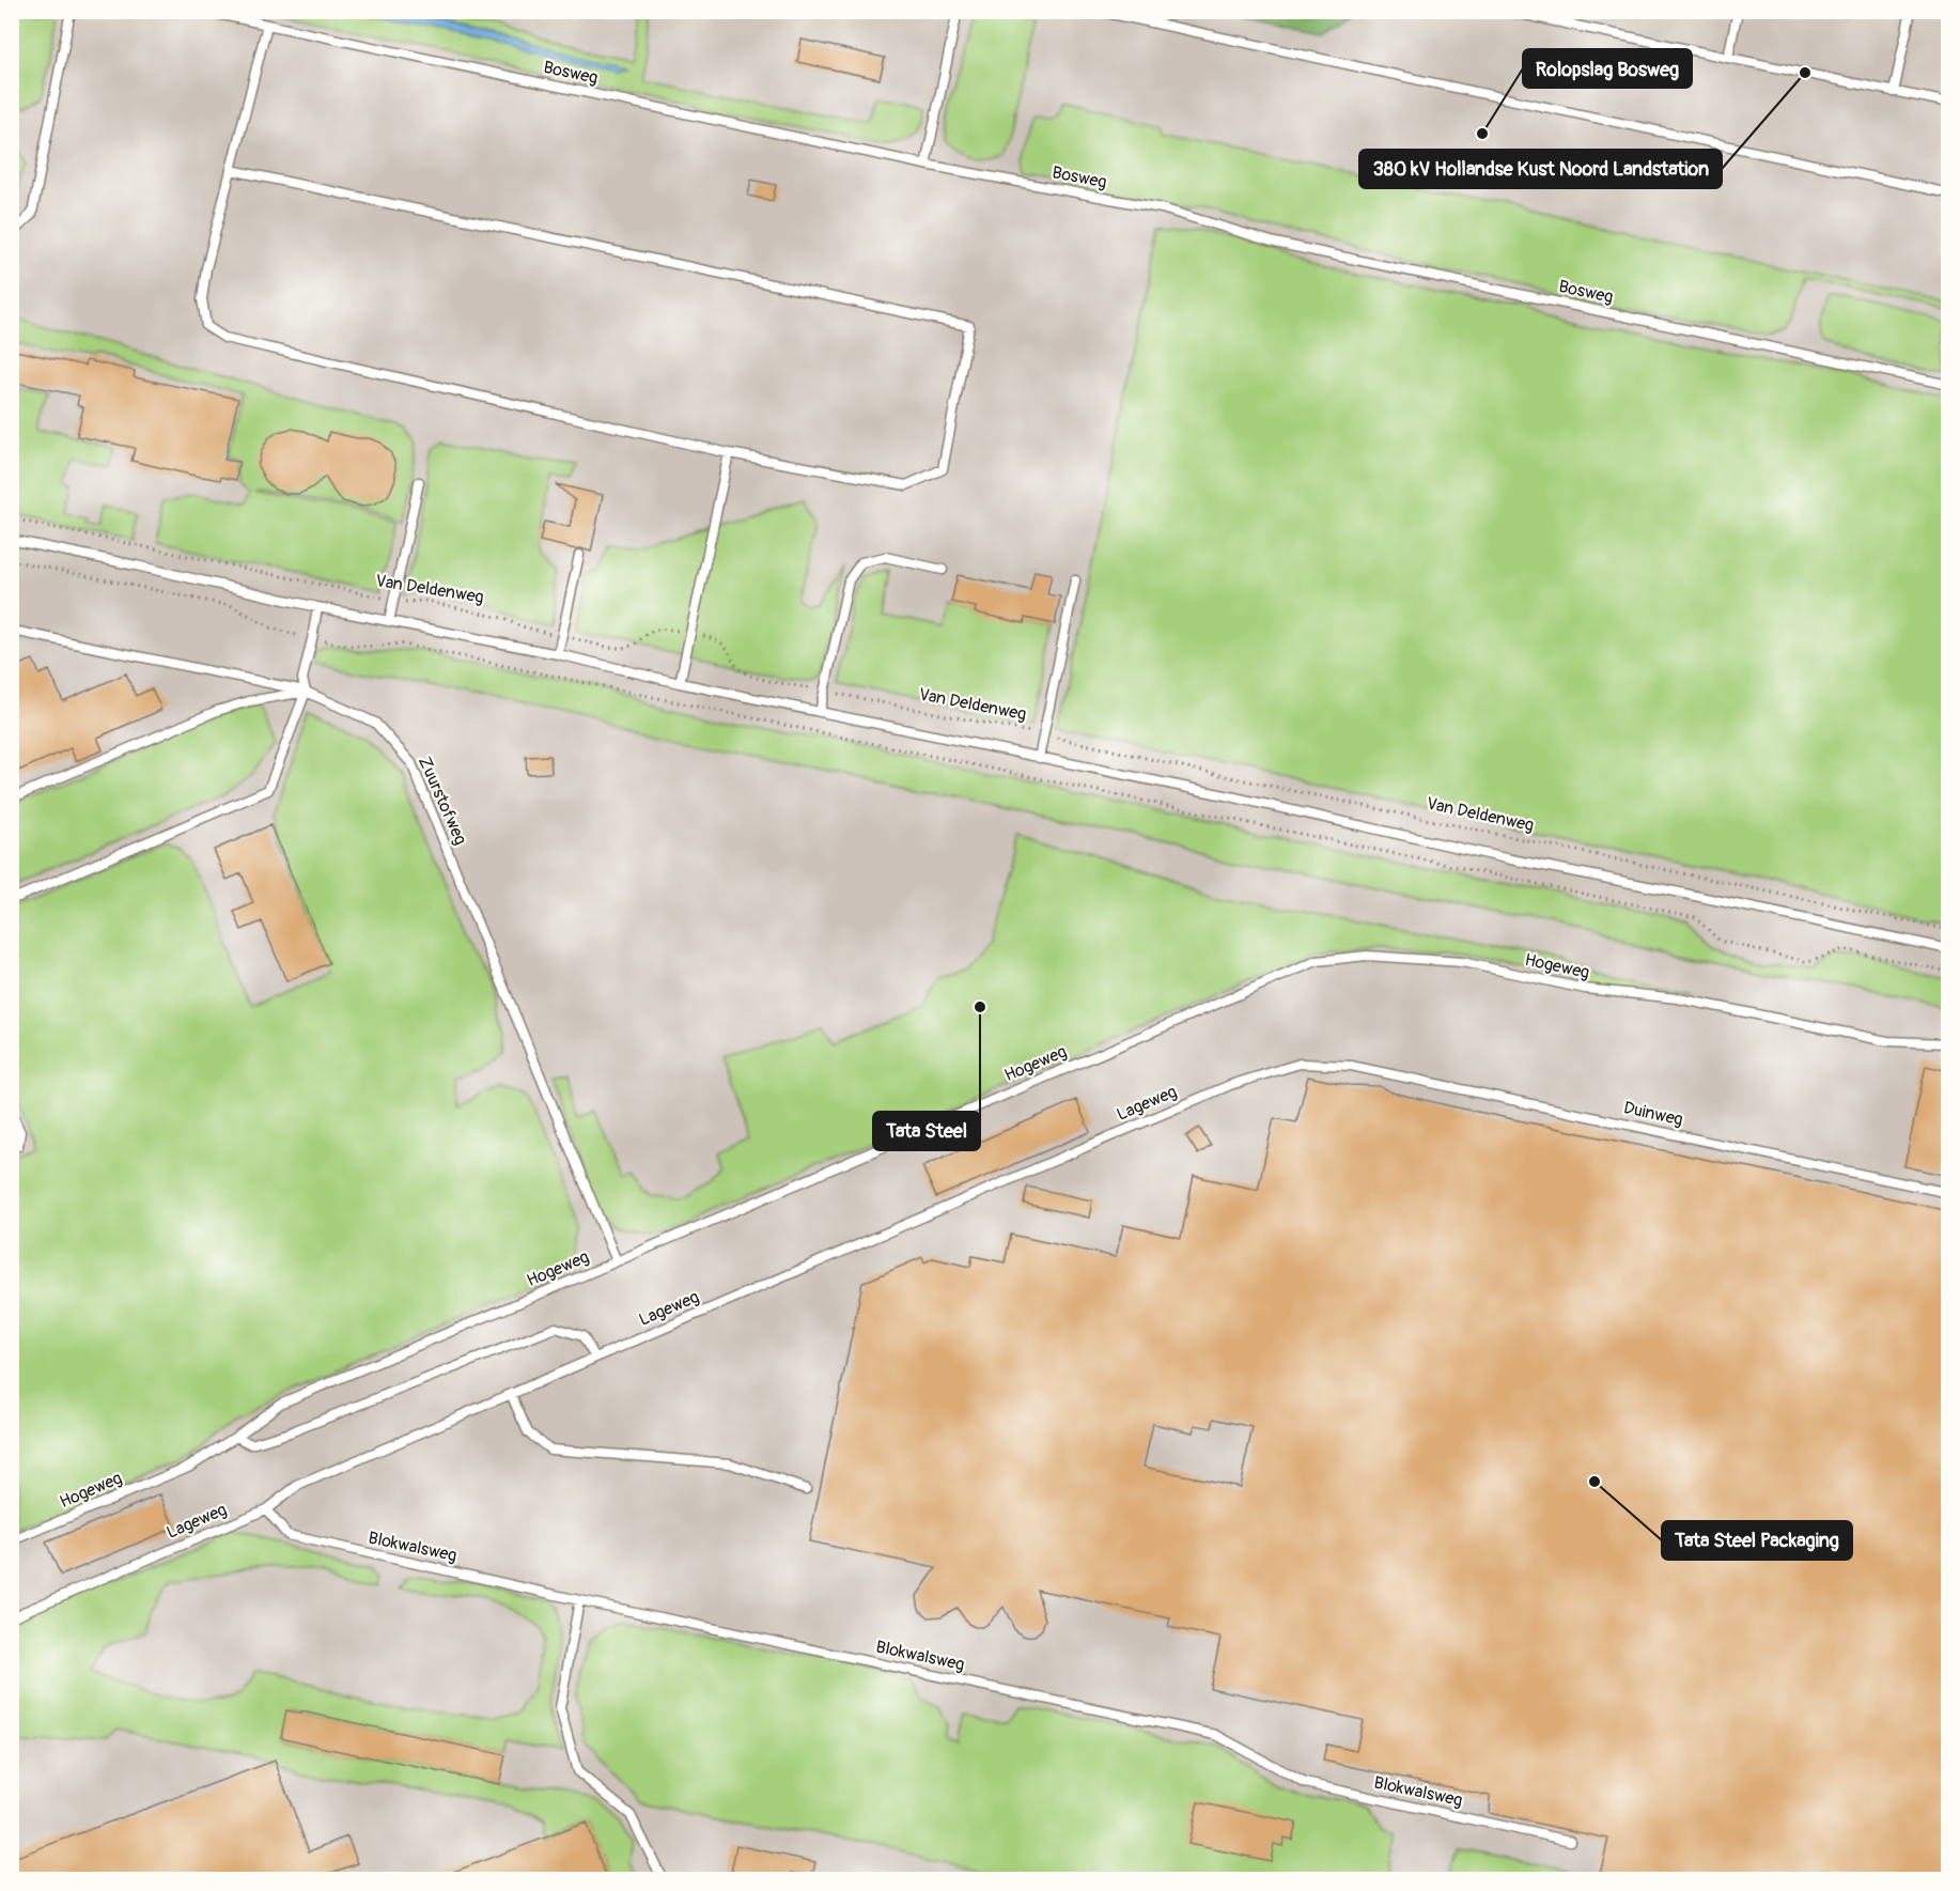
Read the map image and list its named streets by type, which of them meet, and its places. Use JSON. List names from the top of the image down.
{
  "streets": {
    "lane": [
      "Bosweg",
      "Van Deldenweg",
      "Zuurstofweg",
      "Hogeweg",
      "Lageweg",
      "Duinweg",
      "Blokwalsweg"
    ]
  },
  "crossings": [
    ["Zuurstofweg", "Hogeweg"],
    ["Lageweg", "Duinweg"],
    ["Lageweg", "Blokwalsweg"]
  ],
  "places": [
    "380 kV Hollandse Kust Noord Landstation",
    "Rolopslag Bosweg",
    "Tata Steel",
    "Tata Steel Packaging"
  ]
}
